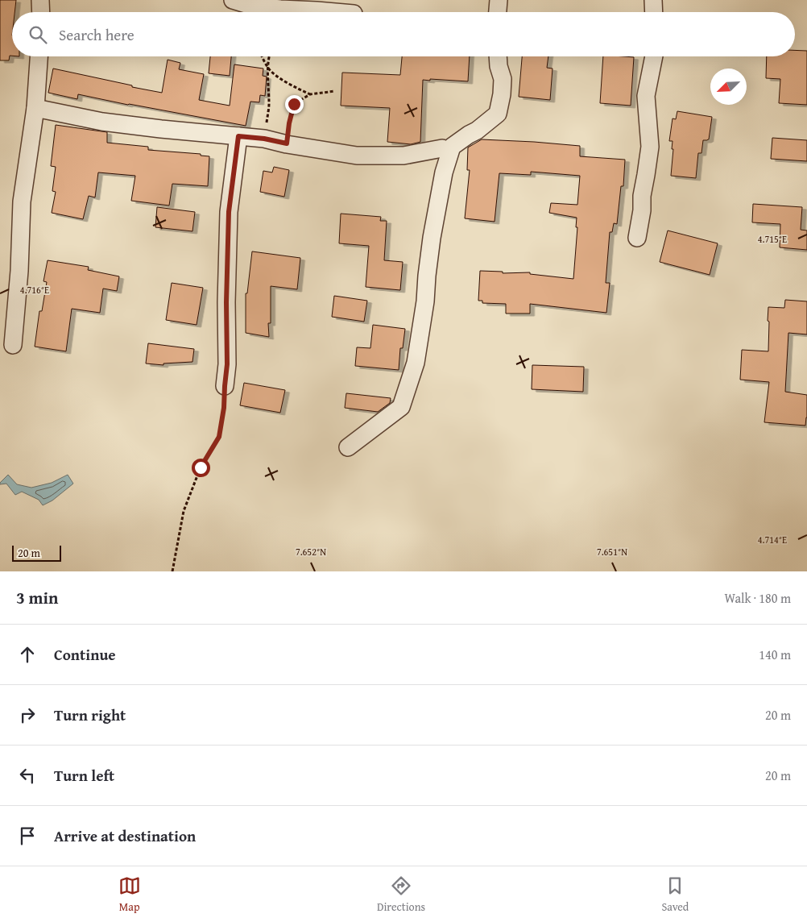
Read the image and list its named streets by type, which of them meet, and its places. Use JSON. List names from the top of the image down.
{
  "scale_bar": "20 m",
  "north": "bottom left",
  "page": {
    "search": "Search here",
    "scale": "20 m",
    "heading": ["3 min", "Walk · 180 m"],
    "list": [
      ["Continue", "140 m"],
      ["Turn right", "20 m"],
      ["Turn left", "20 m"],
      "Arrive at destination"
    ],
    "nav": ["Map", "Directions", "Saved"]
  },
  "coordinates": [
    "4.715°E",
    "4.716°E",
    "4.714°E",
    "7.652°N",
    "7.651°N"
  ]
}
